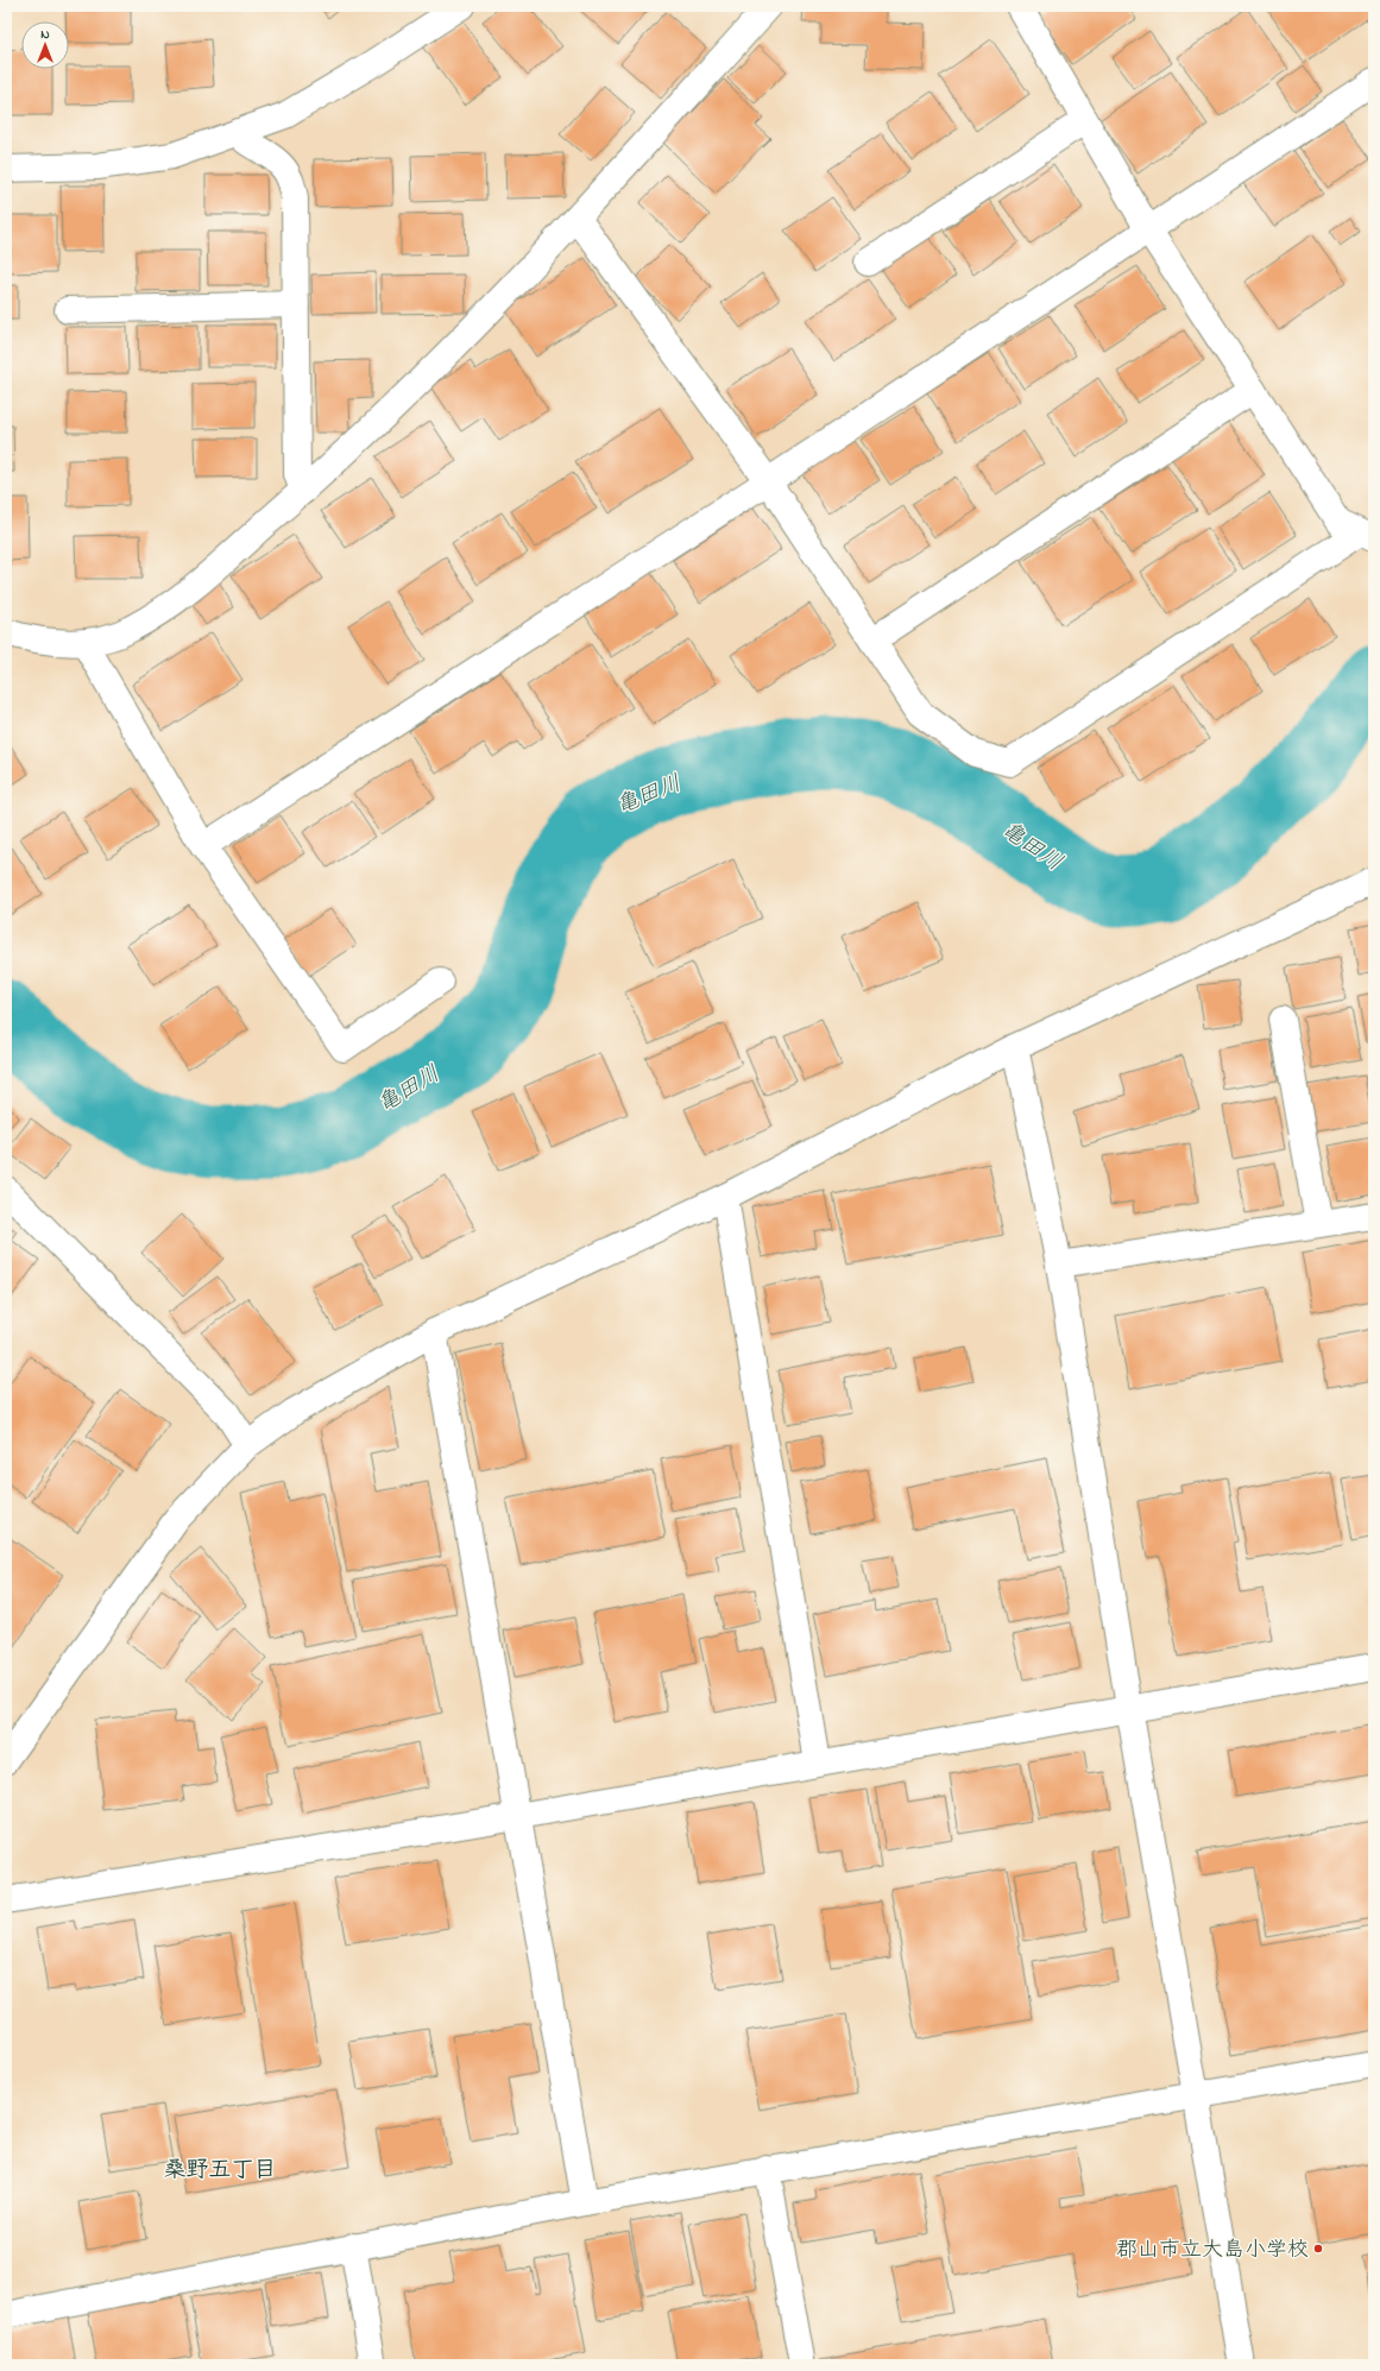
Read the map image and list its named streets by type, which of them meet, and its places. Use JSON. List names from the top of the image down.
{
  "districts": ["桑野五丁目"],
  "water": ["亀田川"],
  "places": ["郡山市立大島小学校"],
  "north": "top"
}
